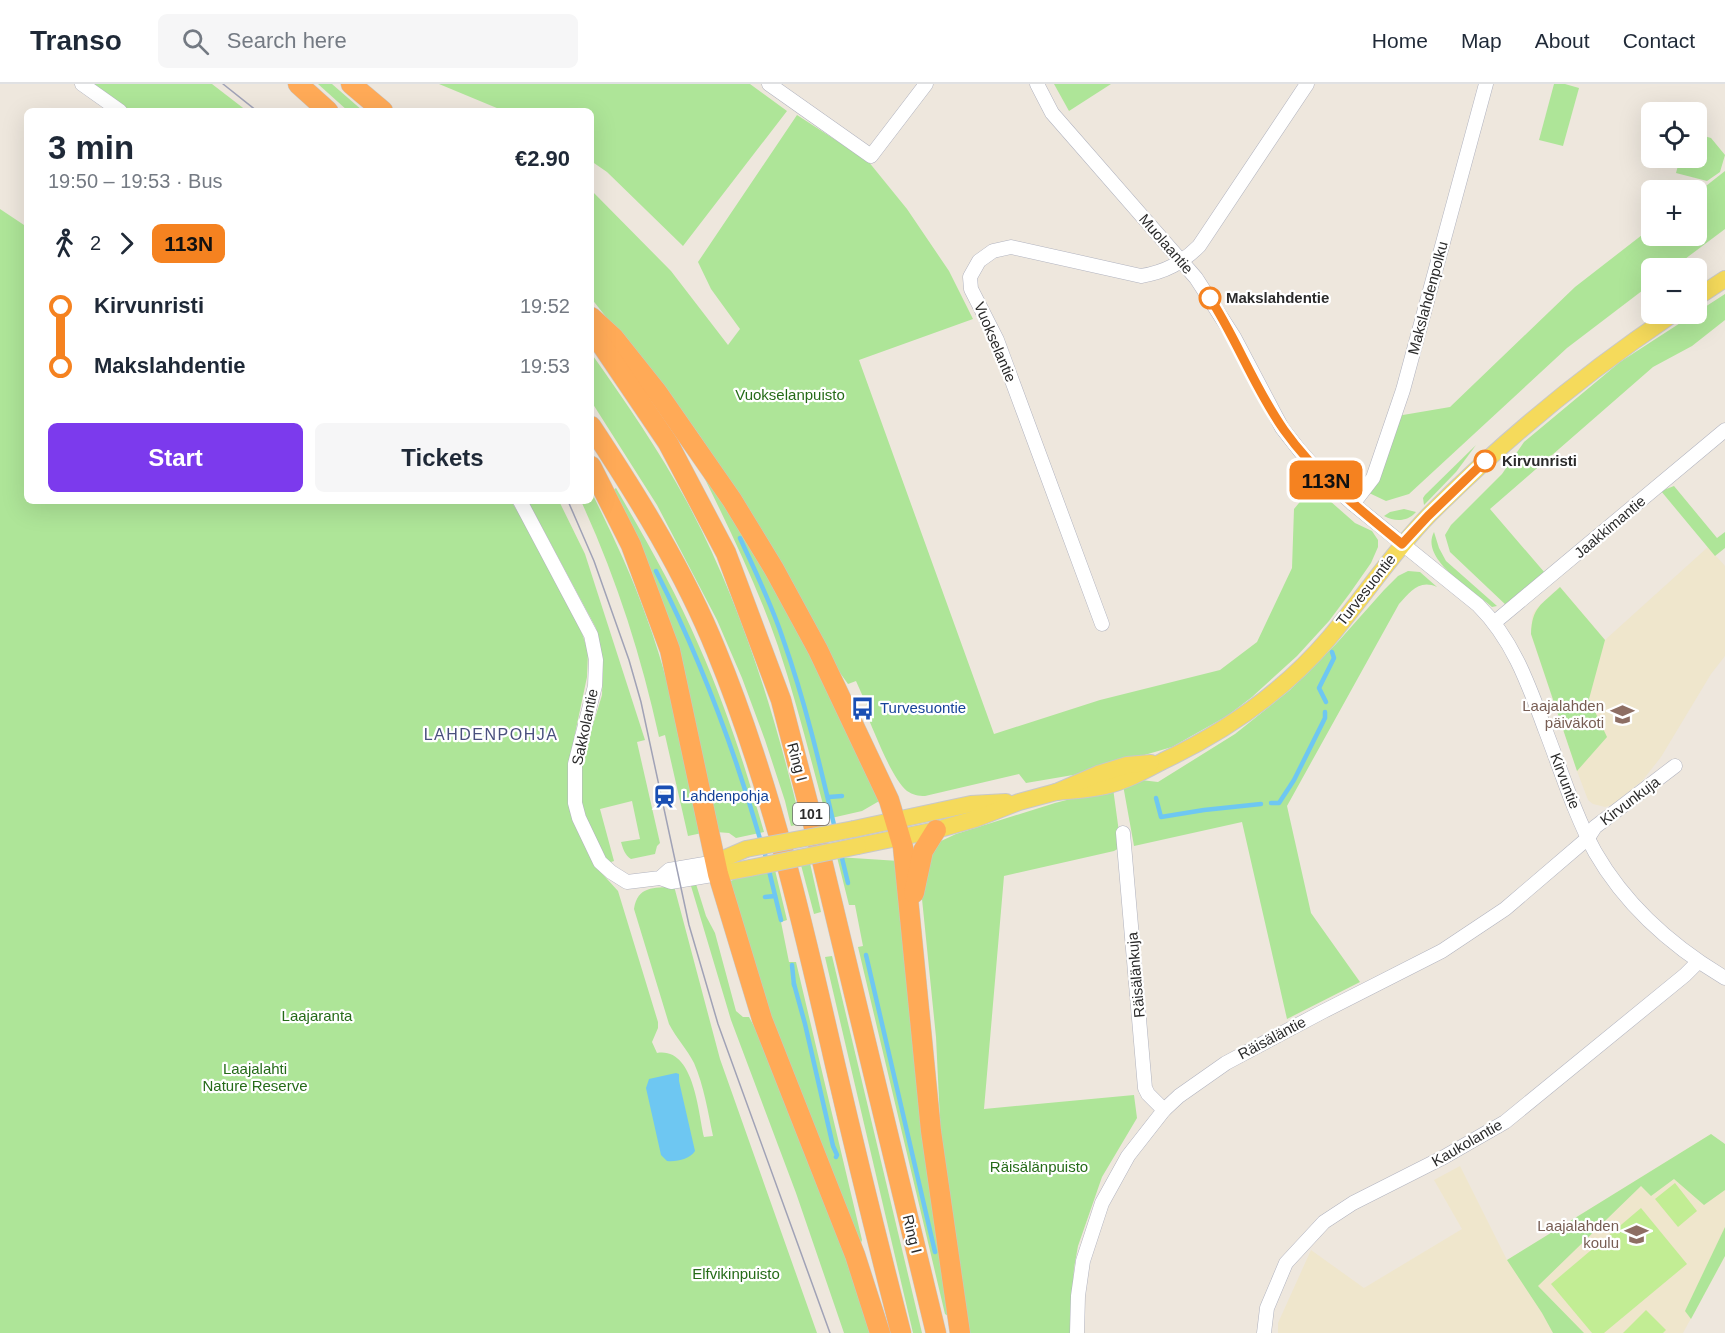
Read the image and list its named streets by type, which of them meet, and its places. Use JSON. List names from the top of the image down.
{
  "streets": {
    "highway": ["Ring I", "101"],
    "main road": ["Turvesuontie"],
    "street": [
      "Muolaantie",
      "Makslahdenpolku",
      "Vuokselantie",
      "Jaakkimantie",
      "Sakkolantie",
      "Kirvuntie",
      "Kirvunkuja",
      "Räisälänkuja",
      "Räisäläntie",
      "Kaukolantie"
    ]
  },
  "crossings": [
    ["Muolaantie", "Makslahdenpolku"],
    ["Muolaantie", "Vuokselantie"],
    ["Muolaantie", "Turvesuontie"],
    ["Muolaantie", "Kirvuntie"],
    ["Jaakkimantie", "Kirvuntie"],
    ["Turvesuontie", "Sakkolantie"],
    ["Turvesuontie", "Kirvuntie"],
    ["Kirvuntie", "Kirvunkuja"],
    ["Kirvuntie", "Räisäläntie"],
    ["Kirvuntie", "Kaukolantie"],
    ["Kirvunkuja", "Räisäläntie"],
    ["Räisälänkuja", "Räisäläntie"]
  ],
  "districts": ["LAHDENPOHJA"],
  "parks": [
    "Vuokselanpuisto",
    "Laajaranta",
    "Laajalahti Nature Reserve",
    "Räisälänpuisto",
    "Elfvikinpuisto"
  ],
  "places": {
    "other": ["Makslahdentie", "Kirvunristi"],
    "bus stop": ["Turvesuontie"],
    "school or university": ["Laajalahden päiväkoti", "Laajalahden koulu"],
    "station": ["Lahdenpohja"]
  },
  "lines": ["bus line 113N"],
  "page": {
    "header": "Transo",
    "search": "Search here",
    "nav": [
      "Home",
      "Map",
      "About",
      "Contact"
    ],
    "on_map": "113N",
    "map_buttons": ["+", "−"],
    "heading": ["3 min", "19:50 – 19:53 · Bus", "€2.90"],
    "legs": ["2", "113N"],
    "list": [
      {
        "name": "Kirvunristi",
        "value": "19:52"
      },
      {
        "name": "Makslahdentie",
        "value": "19:53"
      }
    ],
    "buttons": ["Start", "Tickets"]
  }
}
